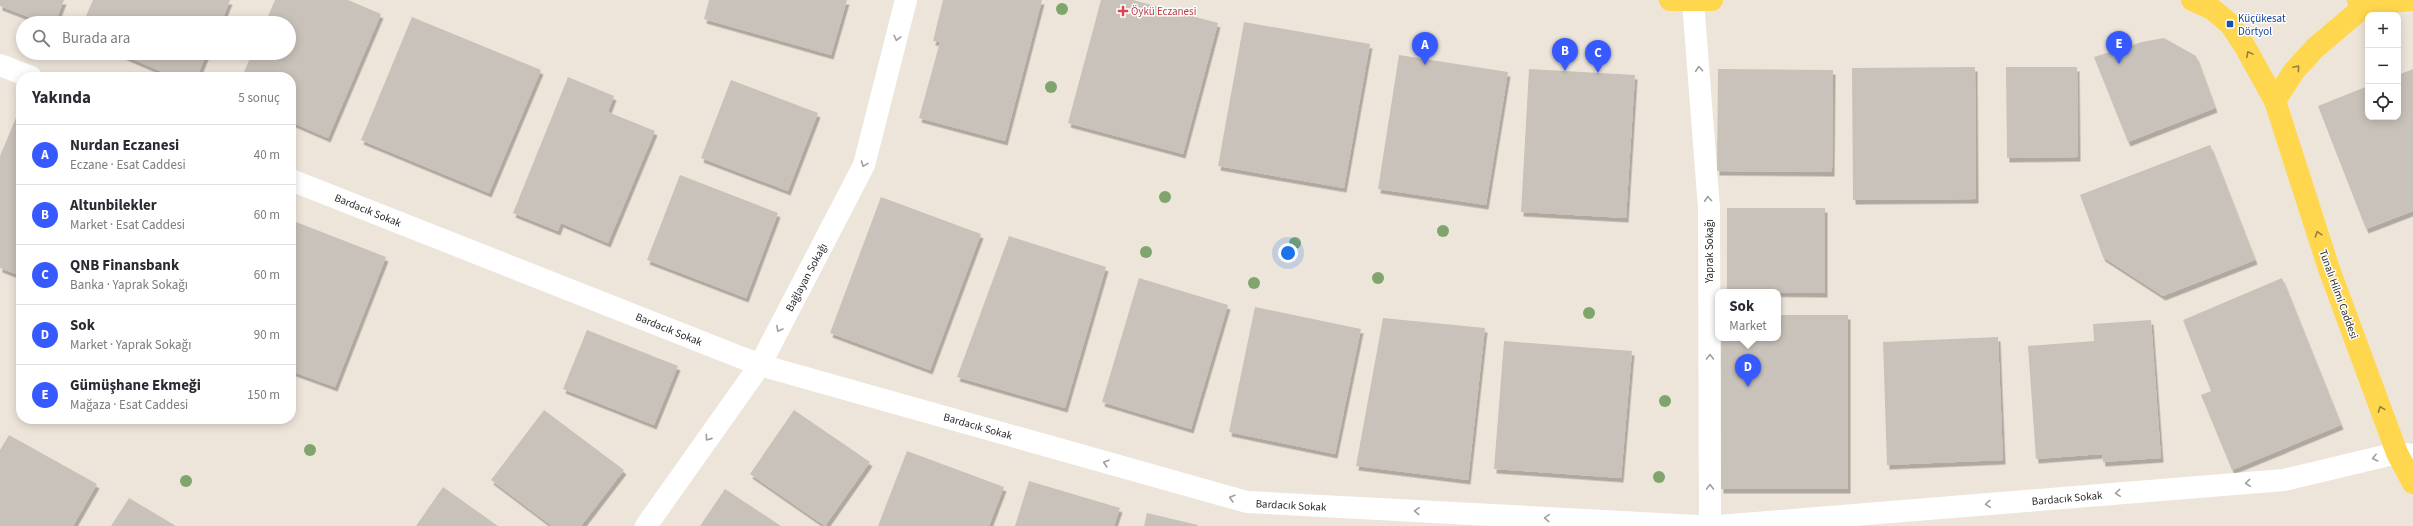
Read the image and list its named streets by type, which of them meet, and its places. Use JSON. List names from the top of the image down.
{
  "streets": {
    "main road": ["Tunalı Hilmi Caddesi"],
    "street": ["Bardacık Sokak", "Yaprak Sokağı", "Bağlayan Sokağı"]
  },
  "crossings": [
    ["Bardacık Sokak", "Bağlayan Sokağı"],
    ["Bardacık Sokak", "Tunalı Hilmi Caddesi"]
  ],
  "one_way": [
    "Bardacık Sokak",
    "Yaprak Sokağı",
    "Bağlayan Sokağı",
    "Tunalı Hilmi Caddesi"
  ],
  "places": {
    "health": ["Öykü Eczanesi"],
    "transit": ["Küçükesat Dörtyol"]
  },
  "page": {
    "map_buttons": ["+", "−"],
    "search": "Burada ara",
    "pins": [
      "E",
      "A",
      "B",
      "C",
      "D"
    ],
    "heading": ["Yakında", "5 sonuç"],
    "list": [
      {
        "mark": "A",
        "name": "Nurdan Eczanesi",
        "note": "Eczane · Esat Caddesi",
        "value": "40 m"
      },
      {
        "mark": "B",
        "name": "Altunbilekler",
        "note": "Market · Esat Caddesi",
        "value": "60 m"
      },
      {
        "mark": "C",
        "name": "QNB Finansbank",
        "note": "Banka · Yaprak Sokağı",
        "value": "60 m"
      },
      {
        "mark": "D",
        "name": "Sok",
        "note": "Market · Yaprak Sokağı",
        "value": "90 m"
      },
      {
        "mark": "E",
        "name": "Gümüşhane Ekmeği",
        "note": "Mağaza · Esat Caddesi",
        "value": "150 m"
      }
    ],
    "popup": ["Sok", "Market"]
  }
}
